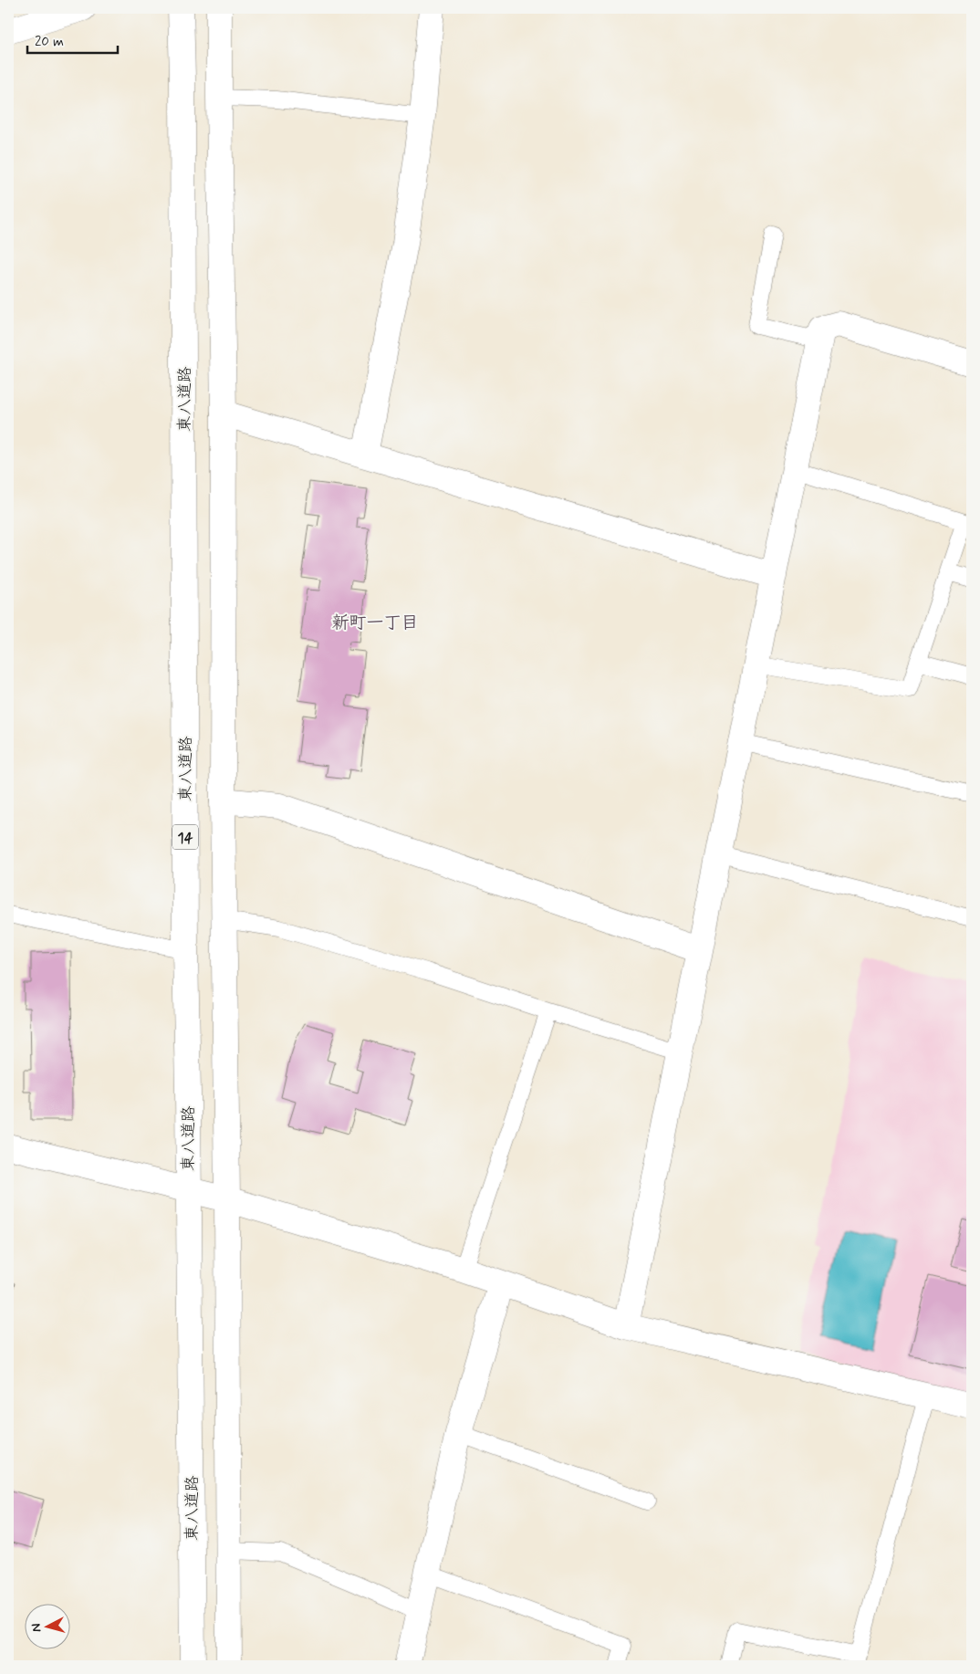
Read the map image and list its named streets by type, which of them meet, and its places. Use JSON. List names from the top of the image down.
{
  "streets": {
    "street": ["東八道路", "14"]
  },
  "districts": ["新町一丁目"],
  "scale_bar": "20 m",
  "north": "left"
}
